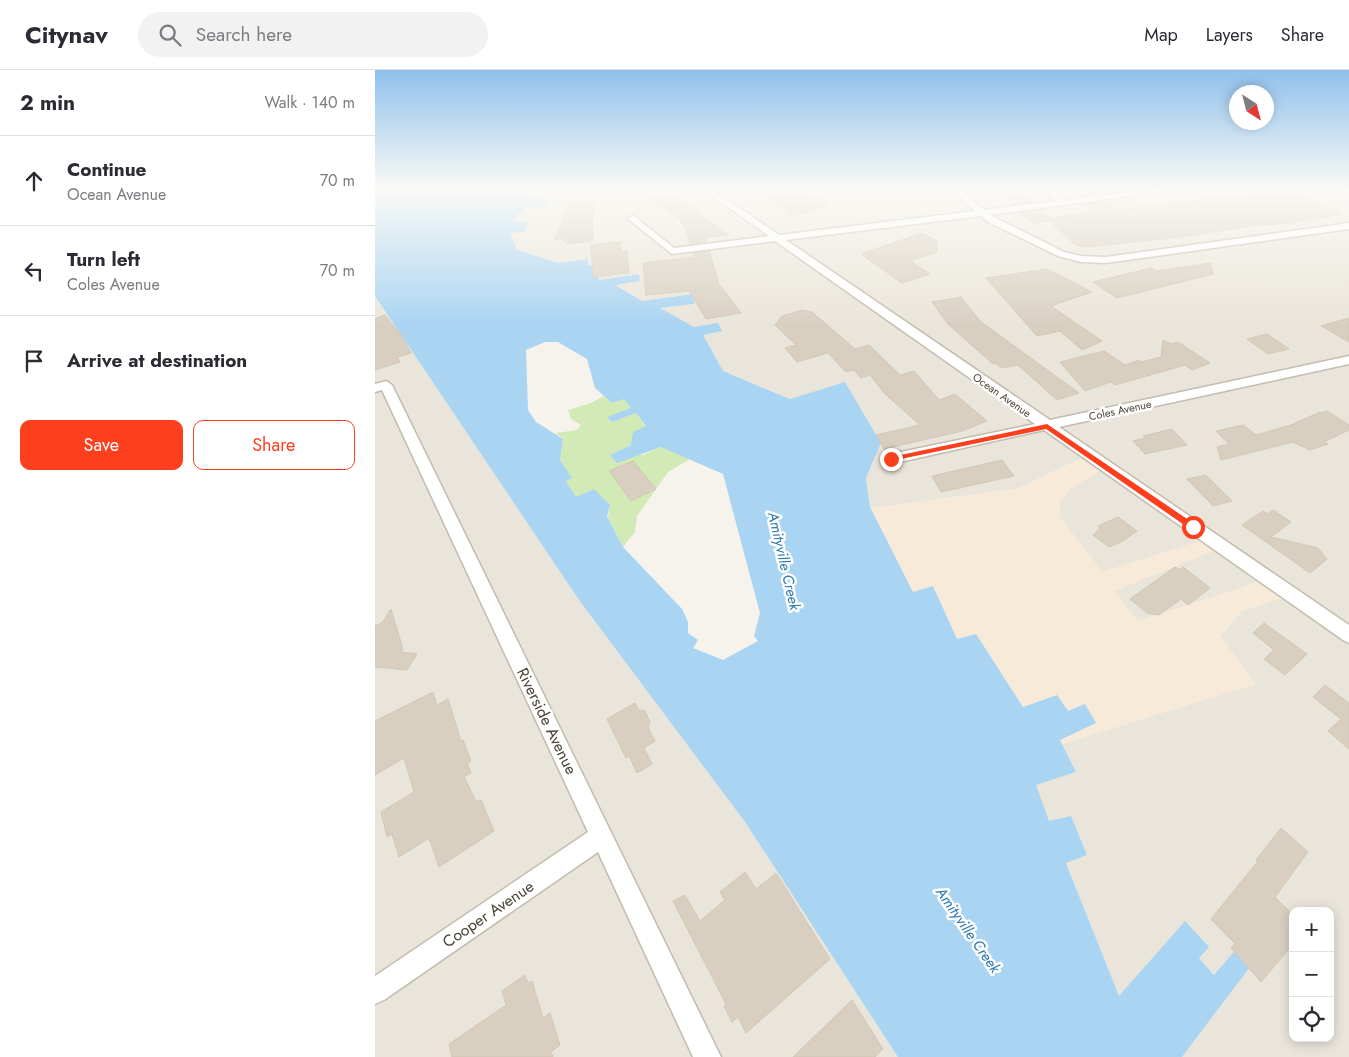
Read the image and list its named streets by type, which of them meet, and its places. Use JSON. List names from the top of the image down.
{
  "streets": {
    "street": [
      "Ocean Avenue",
      "Coles Avenue",
      "Riverside Avenue",
      "Cooper Avenue"
    ]
  },
  "crossings": [
    ["Ocean Avenue", "Coles Avenue"],
    ["Riverside Avenue", "Cooper Avenue"]
  ],
  "water": ["Amityville Creek"],
  "north": "bottom right",
  "page": {
    "header": "Citynav",
    "search": "Search here",
    "nav": ["Map", "Layers", "Share"],
    "heading": ["2 min", "Walk · 140 m"],
    "list": [
      ["Continue", "Ocean Avenue", "70 m"],
      ["Turn left", "Coles Avenue", "70 m"],
      "Arrive at destination"
    ],
    "buttons": ["Save", "Share"],
    "map_buttons": ["+", "−"]
  }
}
